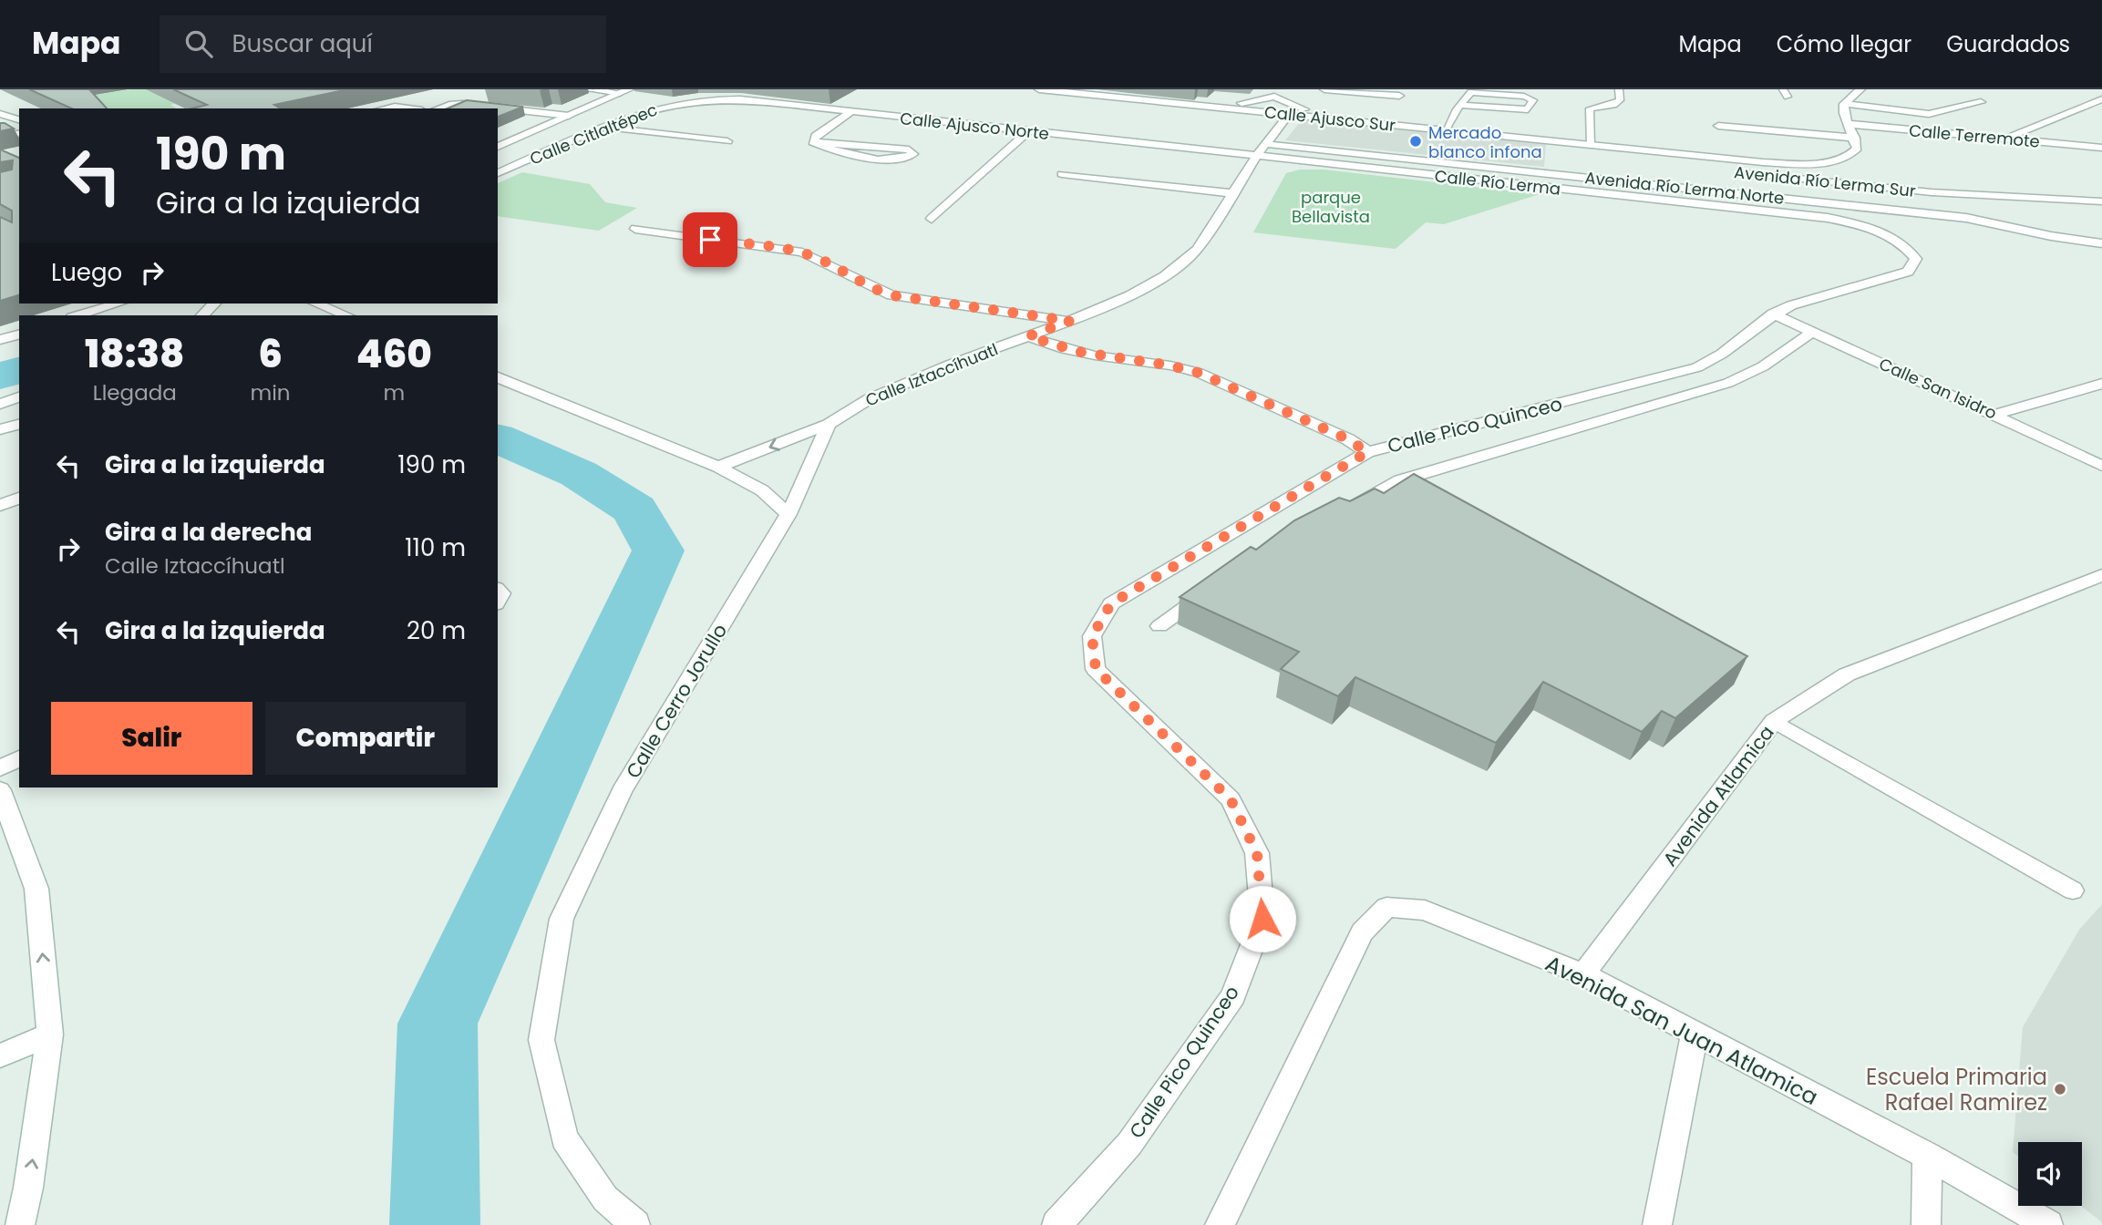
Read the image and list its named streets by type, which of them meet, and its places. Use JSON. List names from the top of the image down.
{
  "streets": {
    "street": [
      "Calle Ajusco Sur",
      "Calle Ajusco Norte",
      "Calle Citlaltépec",
      "Calle Terremote",
      "Avenida Río Lerma Sur",
      "Calle Río Lerma",
      "Avenida Río Lerma Norte",
      "Calle Iztaccíhuatl",
      "Calle San Isidro",
      "Calle Pico Quinceo",
      "Calle Cerro Jorullo",
      "Avenida Atlamica",
      "Avenida San Juan Atlamica"
    ]
  },
  "crossings": [
    ["Calle Ajusco Sur", "Calle Iztaccíhuatl"],
    ["Calle Ajusco Norte", "Calle Citlaltépec"],
    ["Calle Ajusco Norte", "Calle Río Lerma"],
    ["Calle Ajusco Norte", "Calle Iztaccíhuatl"],
    ["Calle Río Lerma", "Calle Iztaccíhuatl"],
    ["Calle Río Lerma", "Calle San Isidro"],
    ["Calle Río Lerma", "Calle Pico Quinceo"],
    ["Avenida Río Lerma Norte", "Calle Iztaccíhuatl"],
    ["Calle San Isidro", "Calle Pico Quinceo"],
    ["Avenida Atlamica", "Avenida San Juan Atlamica"]
  ],
  "parks": ["parque Bellavista"],
  "places": ["Mercado blanco infona", "Escuela Primaria Rafael Ramirez"],
  "page": {
    "header": "Mapa",
    "search": "Buscar aquí",
    "nav": ["Mapa", "Cómo llegar", "Guardados"],
    "turn": ["190 m", "Gira a la izquierda"],
    "then": "Luego",
    "eta": [
      "18:38",
      "Llegada",
      "6",
      "min",
      "460",
      "m"
    ],
    "list": [
      {
        "name": "Gira a la izquierda",
        "value": "190 m"
      },
      {
        "name": "Gira a la derecha",
        "note": "Calle Iztaccíhuatl",
        "value": "110 m"
      },
      {
        "name": "Gira a la izquierda",
        "value": "20 m"
      }
    ],
    "buttons": ["Salir", "Compartir"]
  }
}
